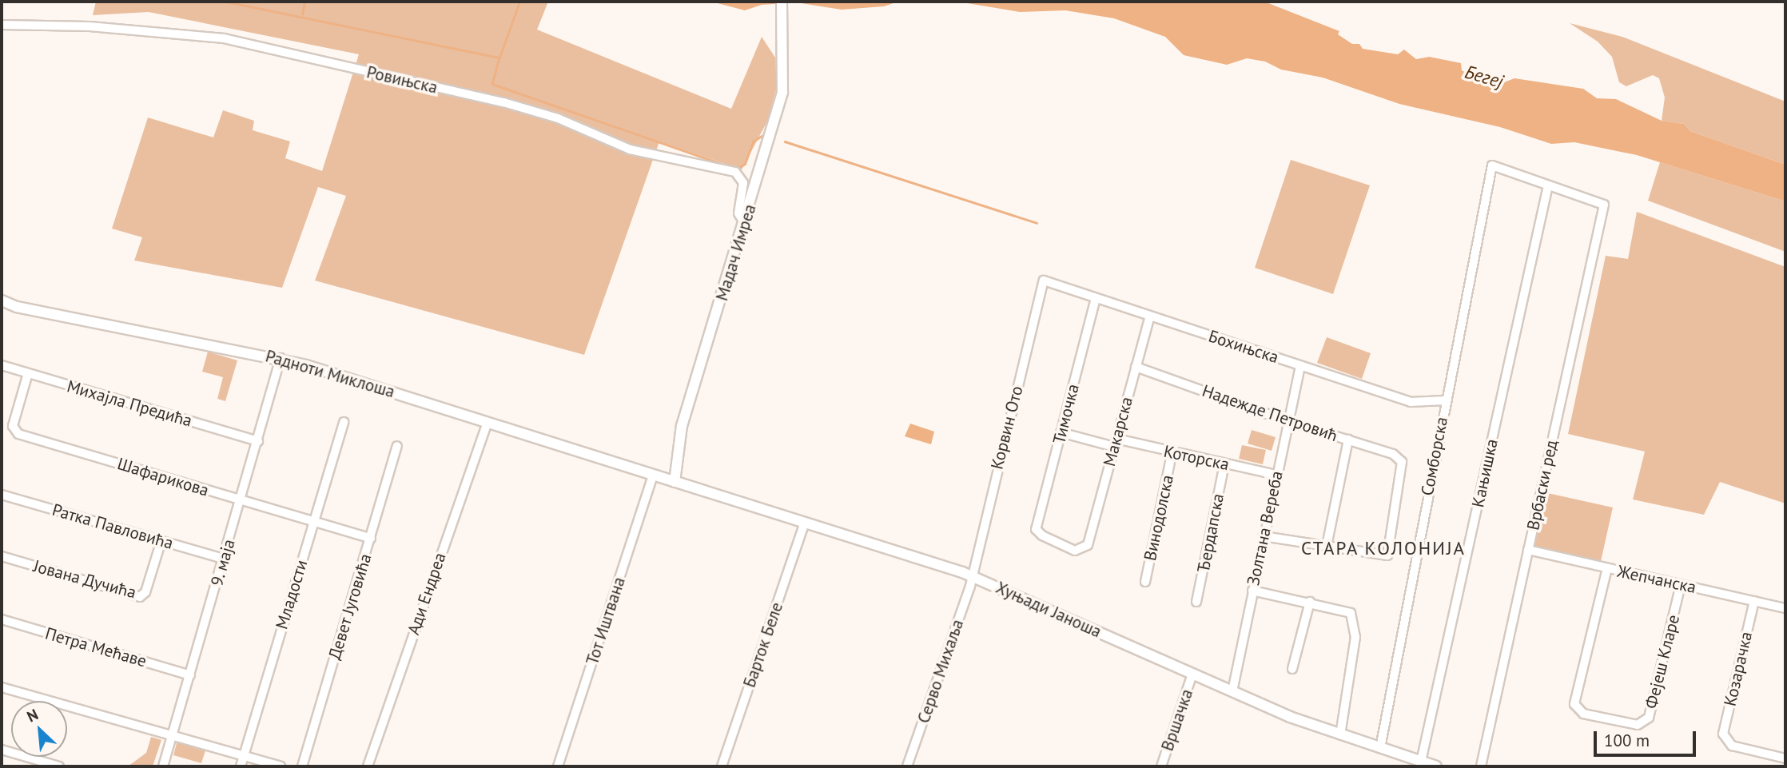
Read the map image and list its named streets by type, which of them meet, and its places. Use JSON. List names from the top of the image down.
{
  "streets": {
    "street": [
      "Ровињска",
      "Мадач Имреа",
      "Бохињска",
      "Радноти Миклоша",
      "Михајла Предића",
      "Надежде Петровић",
      "Тимочка",
      "Корвин Ото",
      "Макарска",
      "Сомборска",
      "Которска",
      "Кањишка",
      "Шафарикова",
      "Врбаски ред",
      "Винодолска",
      "Ратка Павловића",
      "Золтана Вереба",
      "Ђердапска",
      "9. маја",
      "Јована Дучића",
      "Жепчанска",
      "Ади Ендреа",
      "Младости",
      "Девет Југовића",
      "Хуњади Јаноша",
      "Тот Иштвана",
      "Барток Беле",
      "Петра Мећаве",
      "Фејеш Кларе",
      "Козарачка",
      "Серво Михаља",
      "Вршачка"
    ]
  },
  "crossings": [
    ["Ровињска", "Мадач Имреа"],
    ["Мадач Имреа", "Хуњади Јаноша"],
    ["Бохињска", "Тимочка"],
    ["Бохињска", "Корвин Ото"],
    ["Бохињска", "Макарска"],
    ["Бохињска", "Сомборска"],
    ["Бохињска", "Золтана Вереба"],
    ["Радноти Миклоша", "9. маја"],
    ["Радноти Миклоша", "Ади Ендреа"],
    ["Радноти Миклоша", "Хуњади Јаноша"],
    ["Радноти Миклоша", "Тот Иштвана"],
    ["Михајла Предића", "Шафарикова"],
    ["Михајла Предића", "9. маја"],
    ["Надежде Петровић", "Макарска"],
    ["Надежде Петровић", "Золтана Вереба"],
    ["Тимочка", "Макарска"],
    ["Тимочка", "Которска"],
    ["Корвин Ото", "Хуњади Јаноша"],
    ["Корвин Ото", "Серво Михаља"],
    ["Макарска", "Которска"],
    ["Сомборска", "Кањишка"],
    ["Сомборска", "Врбаски ред"],
    ["Сомборска", "Хуњади Јаноша"],
    ["Которска", "Винодолска"],
    ["Которска", "Золтана Вереба"],
    ["Которска", "Ђердапска"],
    ["Кањишка", "Врбаски ред"],
    ["Кањишка", "Хуњади Јаноша"],
    ["Шафарикова", "9. маја"],
    ["Шафарикова", "Младости"],
    ["Шафарикова", "Девет Југовића"],
    ["Врбаски ред", "Жепчанска"],
    ["Ратка Павловића", "9. маја"],
    ["Ратка Павловића", "Јована Дучића"],
    ["Золтана Вереба", "Хуњади Јаноша"],
    ["9. маја", "Петра Мећаве"],
    ["Жепчанска", "Фејеш Кларе"],
    ["Жепчанска", "Козарачка"],
    ["Хуњади Јаноша", "Тот Иштвана"],
    ["Хуњади Јаноша", "Барток Беле"],
    ["Хуњади Јаноша", "Серво Михаља"],
    ["Хуњади Јаноша", "Вршачка"]
  ],
  "districts": ["СТАРА КОЛОНИЈА"],
  "water": ["Бегеј"],
  "scale_bar": "100 m",
  "north": "top left"
}
